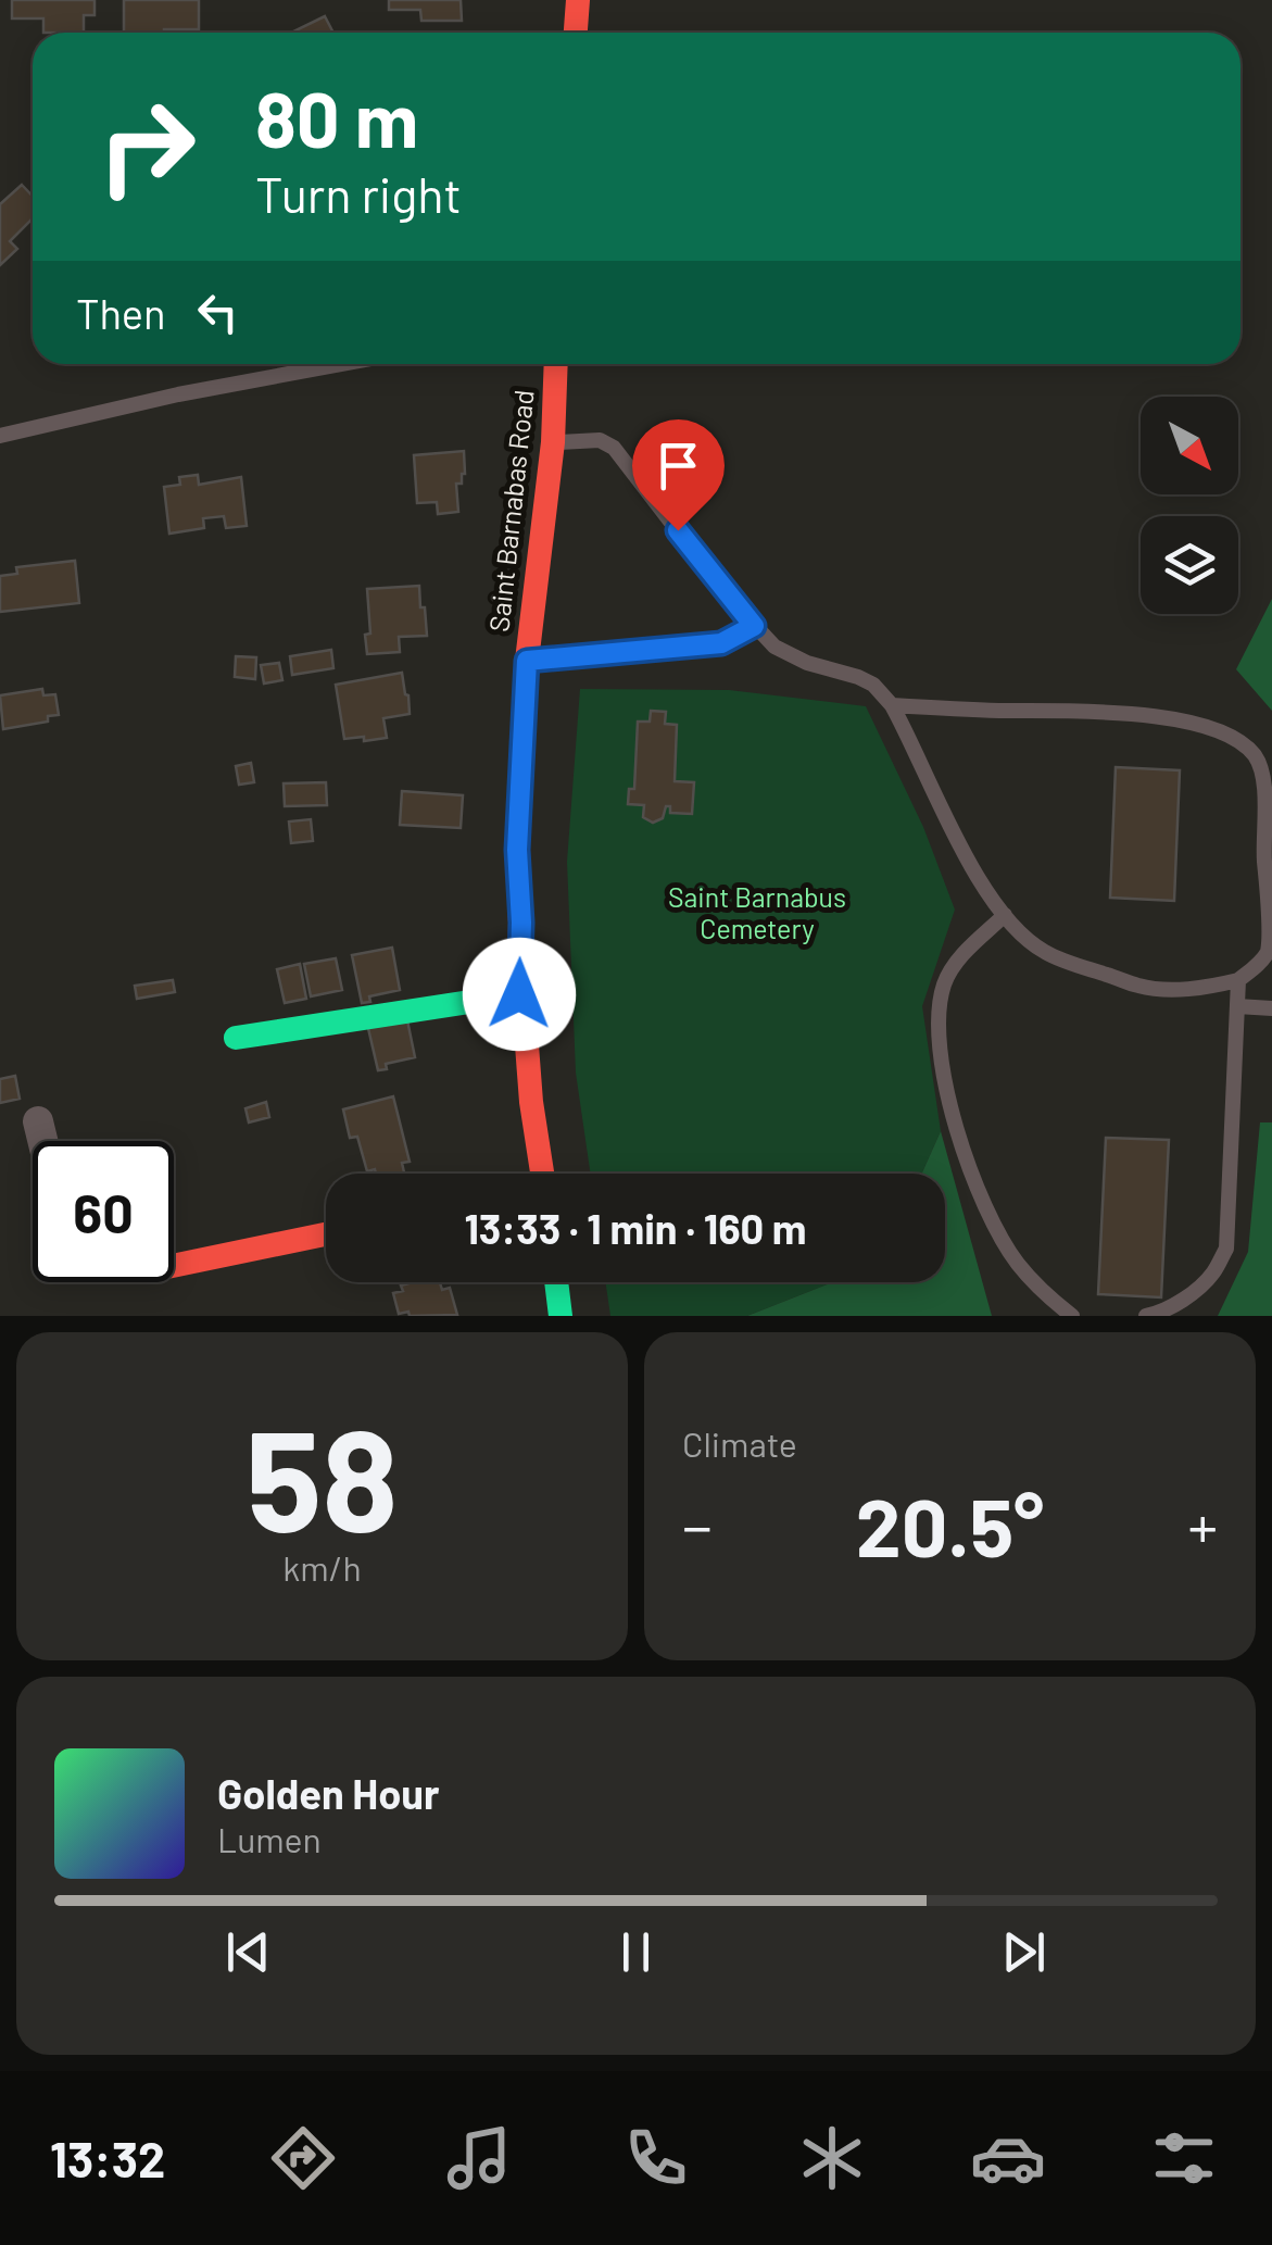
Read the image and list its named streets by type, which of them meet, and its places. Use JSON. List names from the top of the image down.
{
  "streets": {
    "main road": ["Saint Barnabas Road"]
  },
  "parks": ["Saint Barnabus Cemetery"],
  "north": "bottom right",
  "page": {
    "turn": ["80 m", "Turn right"],
    "then": "Then",
    "limit": "60",
    "trip": "13:33 · 1 min · 160 m",
    "tile": [
      ["58", "km/h"],
      "Climate"
    ],
    "heat": ["−", "20.5°", "+"],
    "song": ["Golden Hour", "Lumen"],
    "tabs": "13:32"
  }
}
